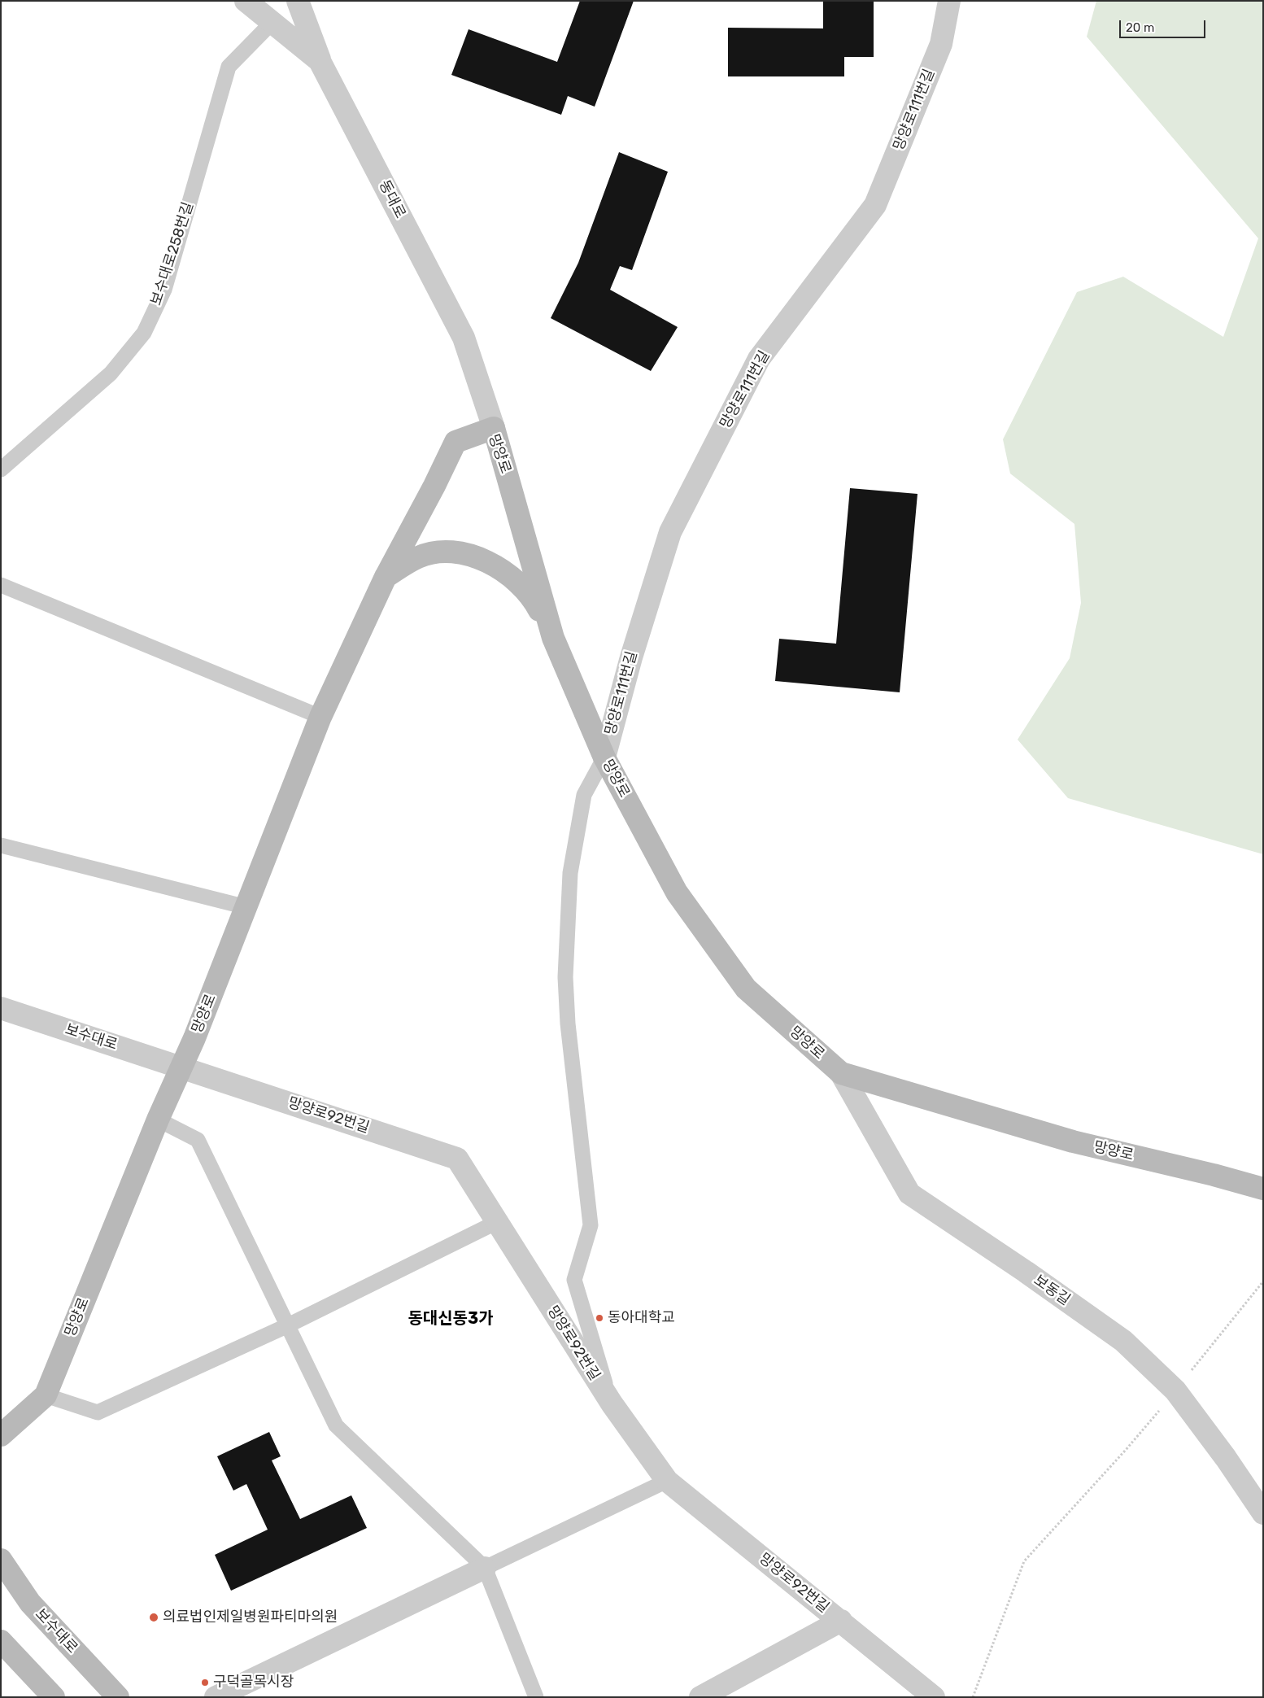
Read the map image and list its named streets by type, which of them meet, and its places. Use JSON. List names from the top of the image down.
{
  "streets": {
    "main road": ["망양로", "보수대로"],
    "street": [
      "망양로111번길",
      "동대로",
      "망양로92번길",
      "보동길"
    ],
    "lane": ["보수대로258번길"]
  },
  "crossings": [
    ["망양로111번길", "망양로"],
    ["동대로", "보수대로258번길"],
    ["동대로", "망양로"],
    ["망양로", "보수대로"],
    ["망양로", "망양로92번길"],
    ["망양로", "보동길"],
    ["보수대로", "망양로92번길"]
  ],
  "districts": ["동대신동3가"],
  "places": ["동아대학교", "의료법인제일병원파티마의원", "구덕골목시장"],
  "scale_bar": "20 m"
}
